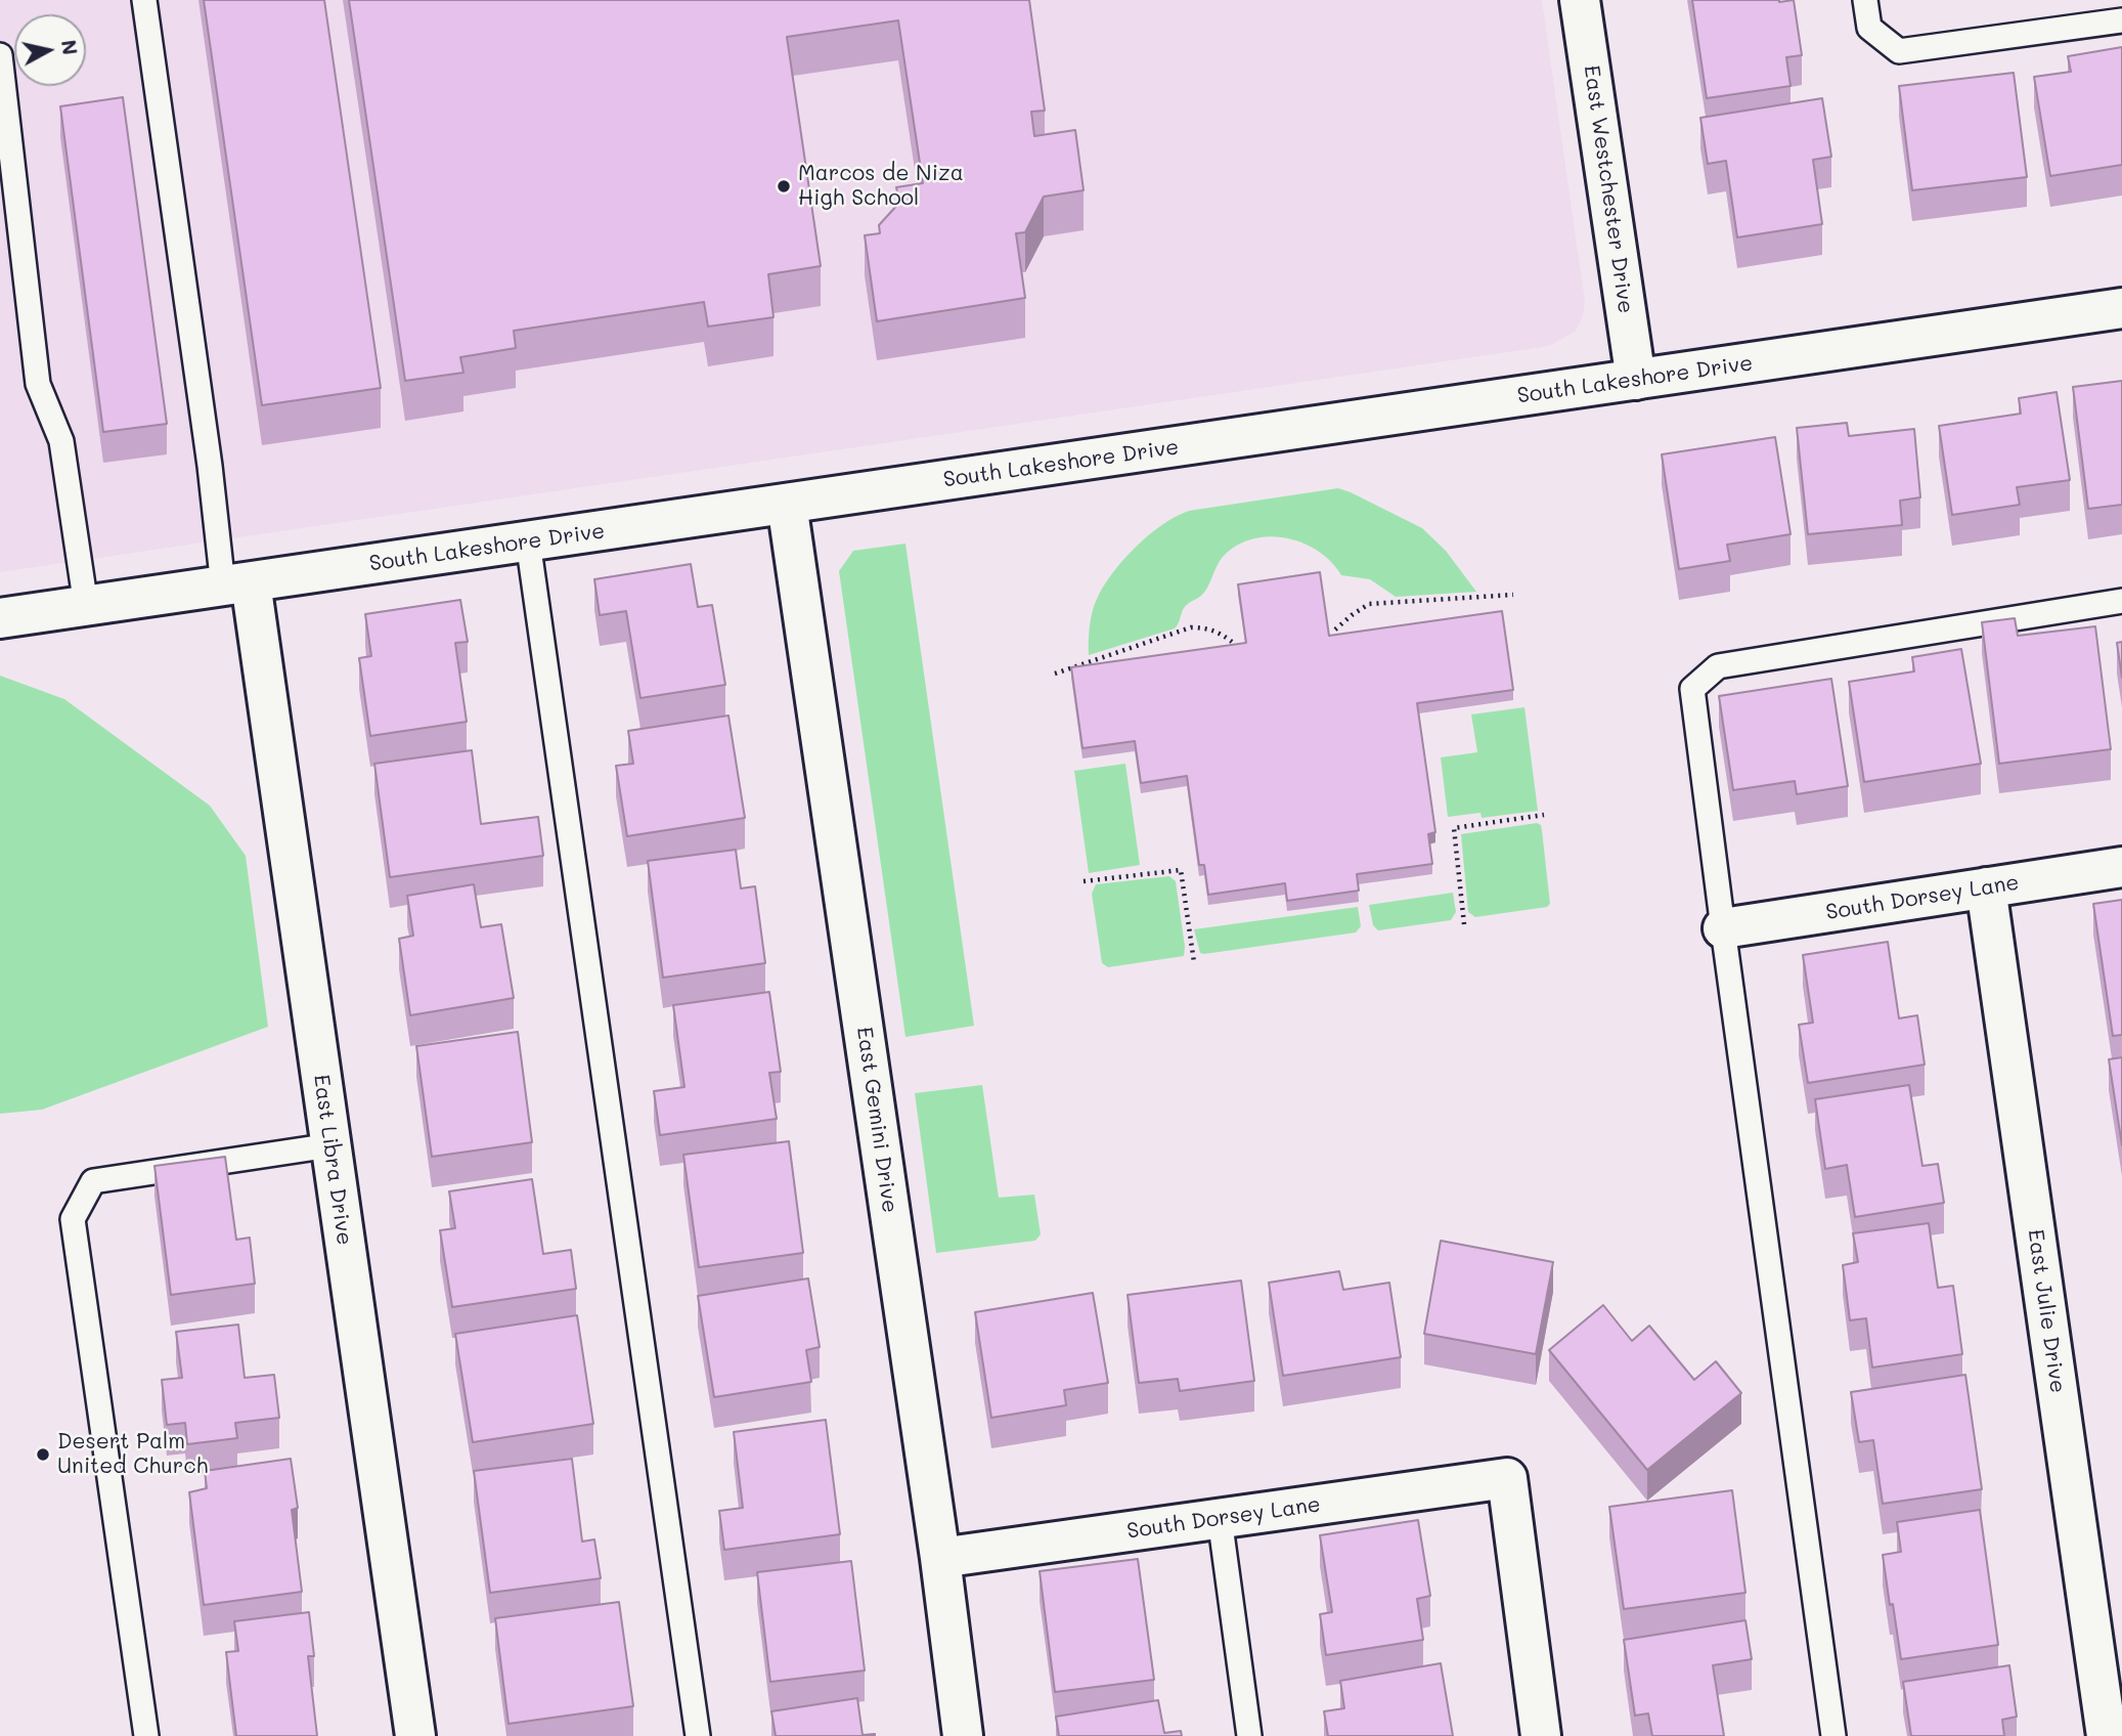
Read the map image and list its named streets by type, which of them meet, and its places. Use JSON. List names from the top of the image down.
{
  "streets": {
    "street": [
      "East Westchester Drive",
      "South Lakeshore Drive",
      "South Dorsey Lane",
      "East Gemini Drive",
      "East Libra Drive",
      "East Julie Drive"
    ]
  },
  "crossings": [
    ["East Westchester Drive", "South Lakeshore Drive"],
    ["South Lakeshore Drive", "East Gemini Drive"],
    ["South Lakeshore Drive", "East Libra Drive"],
    ["South Dorsey Lane", "East Gemini Drive"],
    ["South Dorsey Lane", "East Julie Drive"]
  ],
  "places": ["Marcos de Niza High School", "Desert Palm United Church"],
  "north": "right"
}
